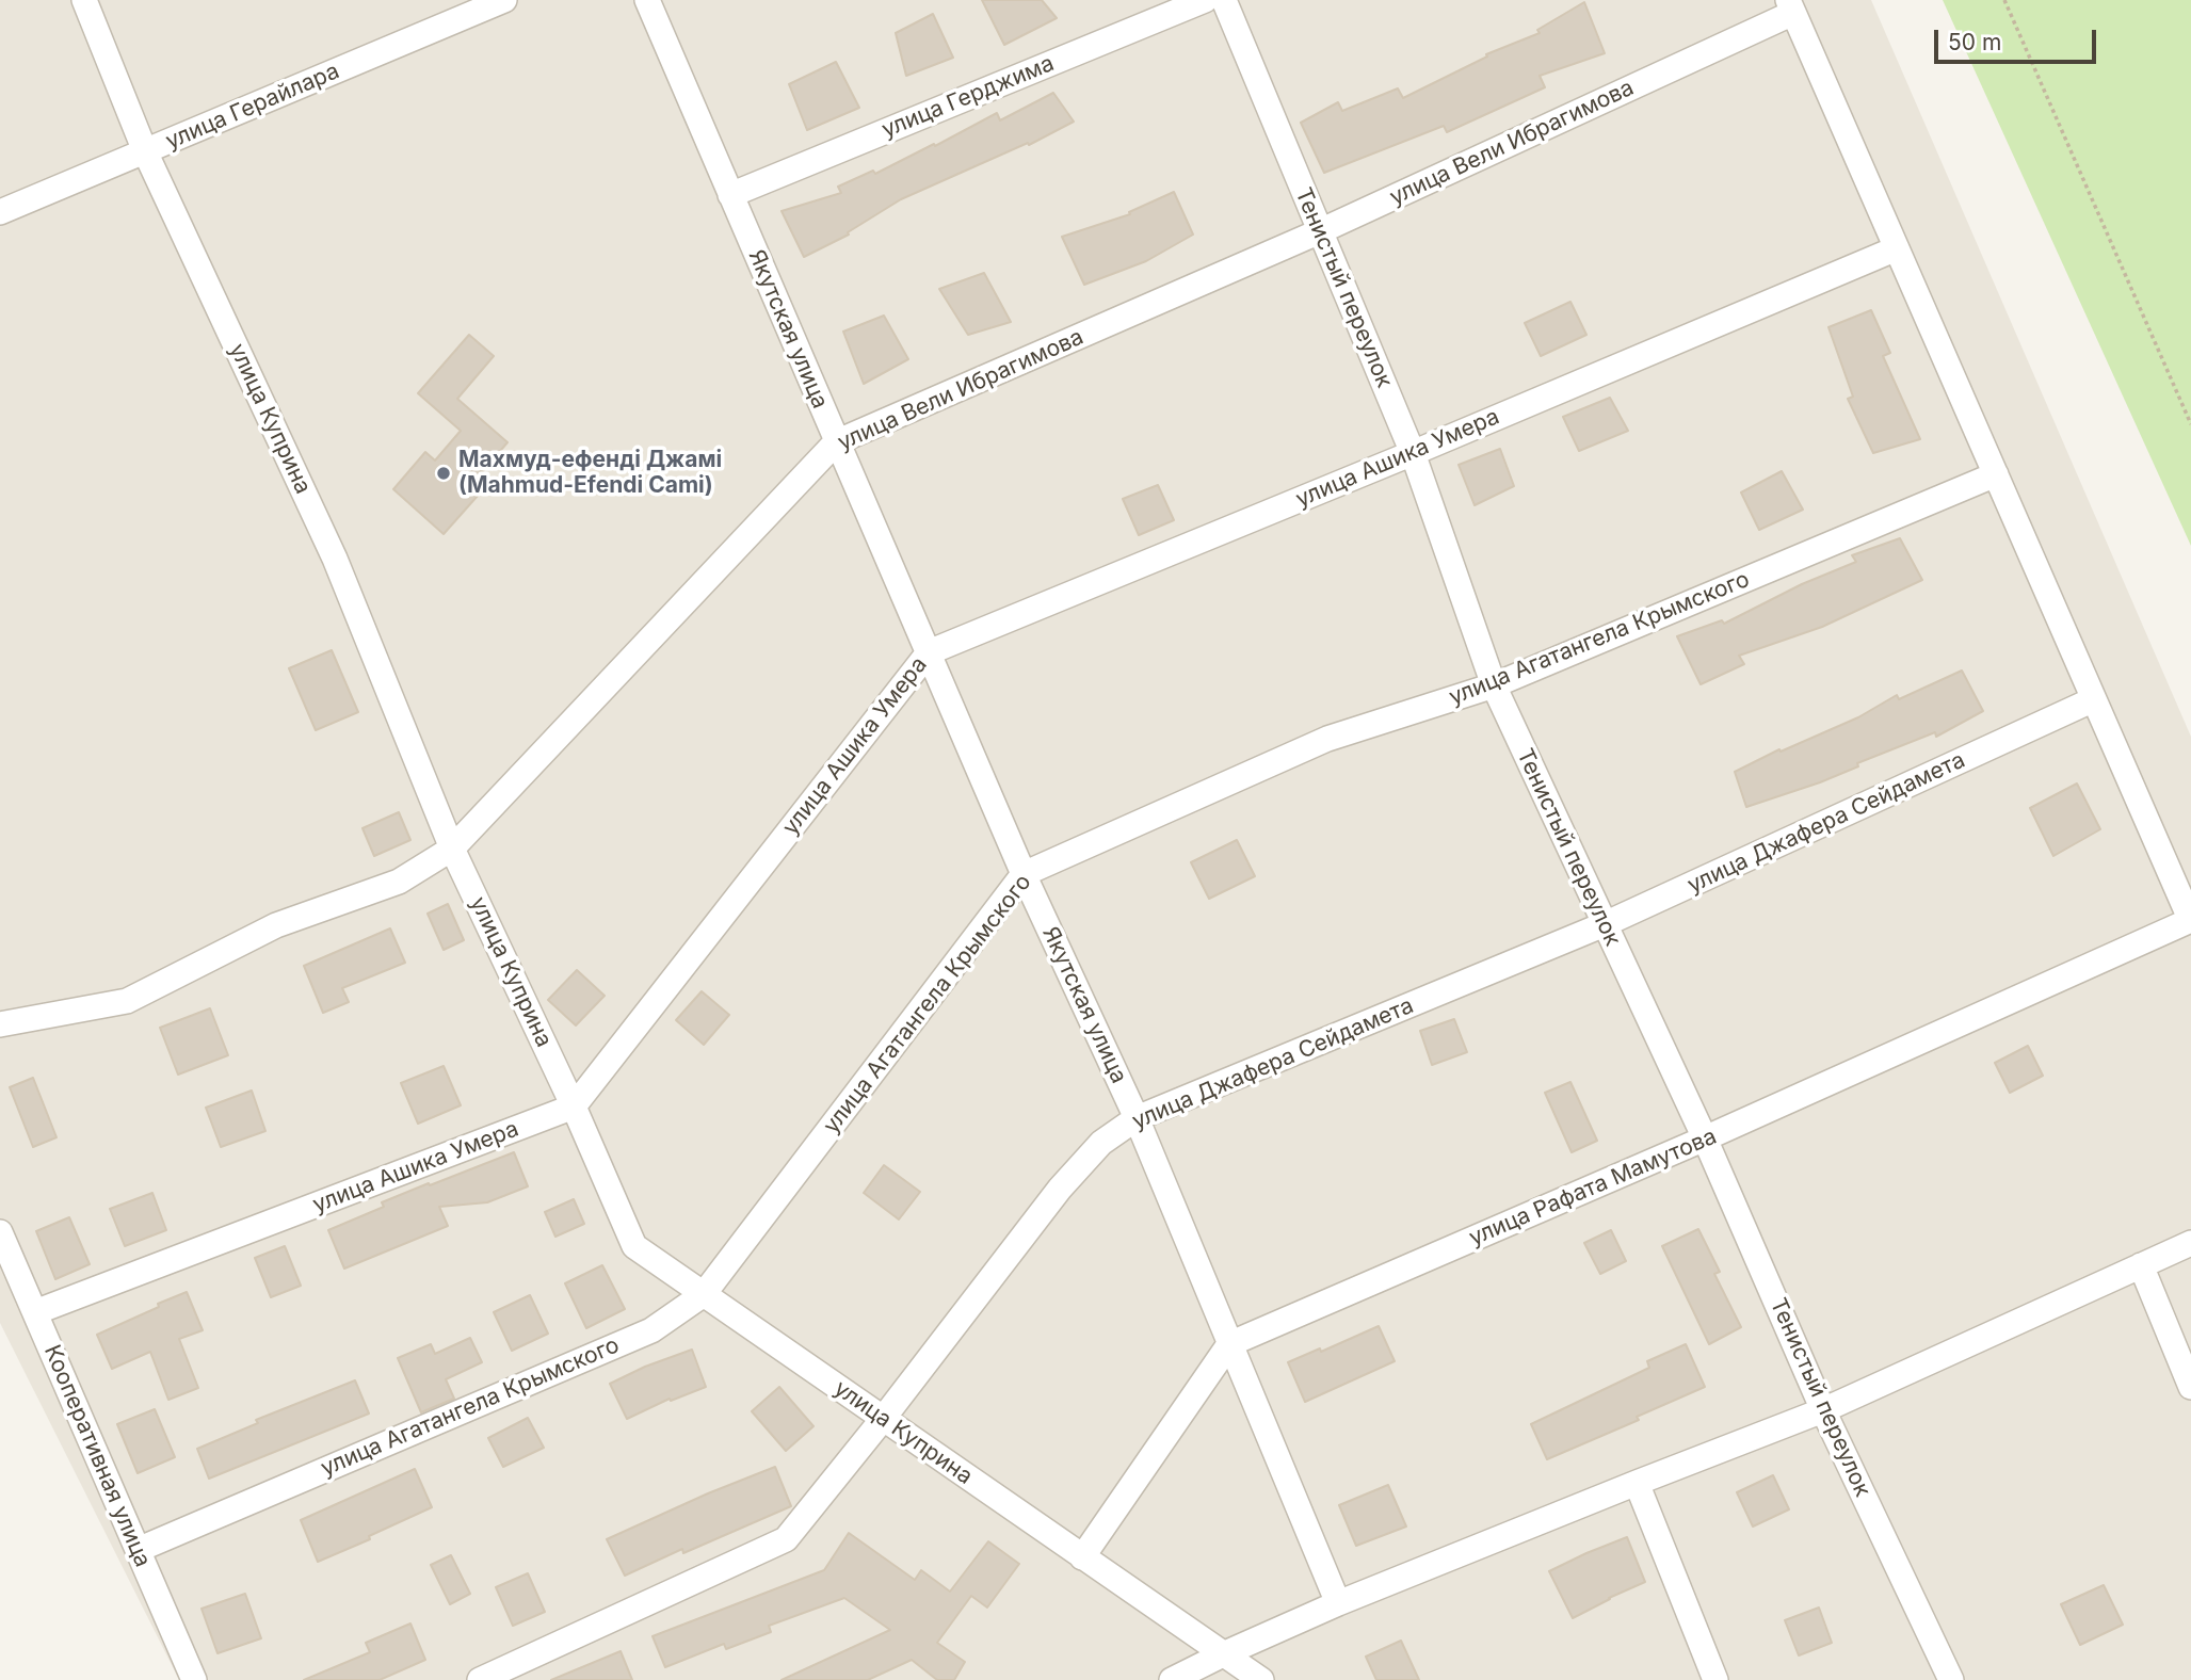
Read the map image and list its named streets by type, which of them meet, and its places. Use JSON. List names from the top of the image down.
{
  "streets": {
    "street": [
      "улица Герджима",
      "улица Герайлара",
      "улица Вели Ибрагимова",
      "Тенистый переулок",
      "Якутская улица",
      "улица Куприна",
      "улица Ашика Умера",
      "улица Агатангела Крымского",
      "улица Джафера Сейдамета",
      "улица Рафата Мамутова",
      "Кооперативная улица"
    ]
  },
  "crossings": [
    ["улица Герджима", "Якутская улица"],
    ["улица Герайлара", "улица Куприна"],
    ["улица Вели Ибрагимова", "Тенистый переулок"],
    ["улица Вели Ибрагимова", "Якутская улица"],
    ["улица Вели Ибрагимова", "улица Куприна"],
    ["Тенистый переулок", "улица Ашика Умера"],
    ["Тенистый переулок", "улица Агатангела Крымского"],
    ["Тенистый переулок", "улица Джафера Сейдамета"],
    ["Тенистый переулок", "улица Рафата Мамутова"],
    ["Якутская улица", "улица Ашика Умера"],
    ["Якутская улица", "улица Агатангела Крымского"],
    ["Якутская улица", "улица Джафера Сейдамета"],
    ["Якутская улица", "улица Рафата Мамутова"],
    ["улица Куприна", "улица Ашика Умера"],
    ["улица Куприна", "улица Агатангела Крымского"],
    ["улица Куприна", "улица Джафера Сейдамета"],
    ["улица Ашика Умера", "Кооперативная улица"],
    ["улица Агатангела Крымского", "Кооперативная улица"]
  ],
  "places": ["Махмуд-ефенді Джамі (Mahmud-Efendi Cami)"],
  "scale_bar": "50 m"
}
